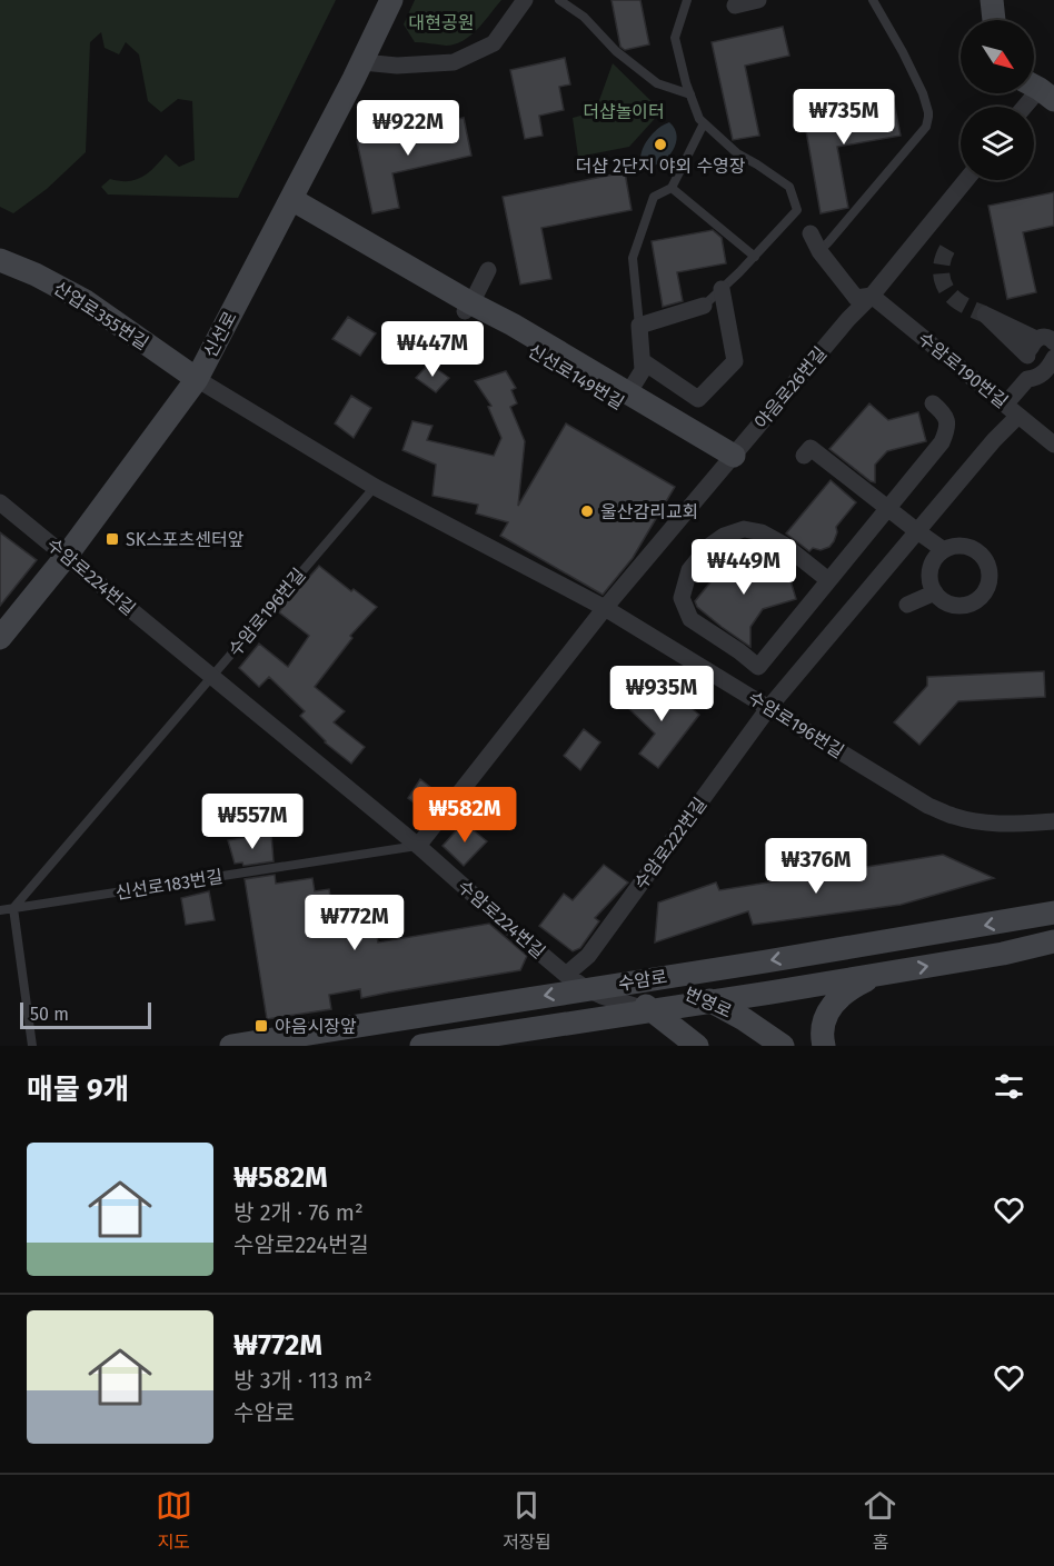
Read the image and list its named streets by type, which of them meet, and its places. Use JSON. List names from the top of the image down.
{
  "streets": {
    "main road": [
      "산업로355번길",
      "신선로",
      "신선로149번길",
      "수암로",
      "번영로"
    ],
    "street": [
      "수암로190번길",
      "야음로26번길",
      "수암로224번길",
      "수암로196번길",
      "수암로222번길"
    ],
    "lane": ["신선로183번길"]
  },
  "crossings": [
    ["산업로355번길", "신선로"],
    ["산업로355번길", "수암로196번길"],
    ["신선로", "신선로149번길"],
    ["신선로", "수암로224번길"],
    ["신선로", "수암로196번길"],
    ["수암로190번길", "야음로26번길"],
    ["수암로190번길", "수암로222번길"],
    ["신선로149번길", "야음로26번길"],
    ["야음로26번길", "수암로224번길"],
    ["야음로26번길", "수암로196번길"],
    ["야음로26번길", "신선로183번길"],
    ["수암로224번길", "수암로196번길"],
    ["수암로224번길", "수암로222번길"],
    ["수암로224번길", "신선로183번길"],
    ["수암로224번길", "수암로"],
    ["수암로224번길", "번영로"],
    ["수암로196번길", "수암로222번길"],
    ["수암로", "번영로"]
  ],
  "parks": ["대현공원", "더샵놀이터"],
  "places": {
    "other": ["더샵 2단지 야외 수영장", "울산감리교회"],
    "transit": ["SK스포츠센터앞", "야음시장앞"]
  },
  "scale_bar": "50 m",
  "north": "bottom right",
  "page": {
    "price": [
      "₩735M",
      "₩922M",
      "₩447M",
      "₩449M",
      "₩935M",
      "₩582M",
      "₩557M",
      "₩376M",
      "₩772M"
    ],
    "scale": "50 m",
    "heading": "매물 9개",
    "list": [
      {
        "name": "₩582M",
        "note": "방 2개 · 76 m² · 수암로224번길"
      },
      {
        "name": "₩772M",
        "note": "방 3개 · 113 m² · 수암로"
      }
    ],
    "tabs": ["지도", "저장됨", "홈"]
  }
}
